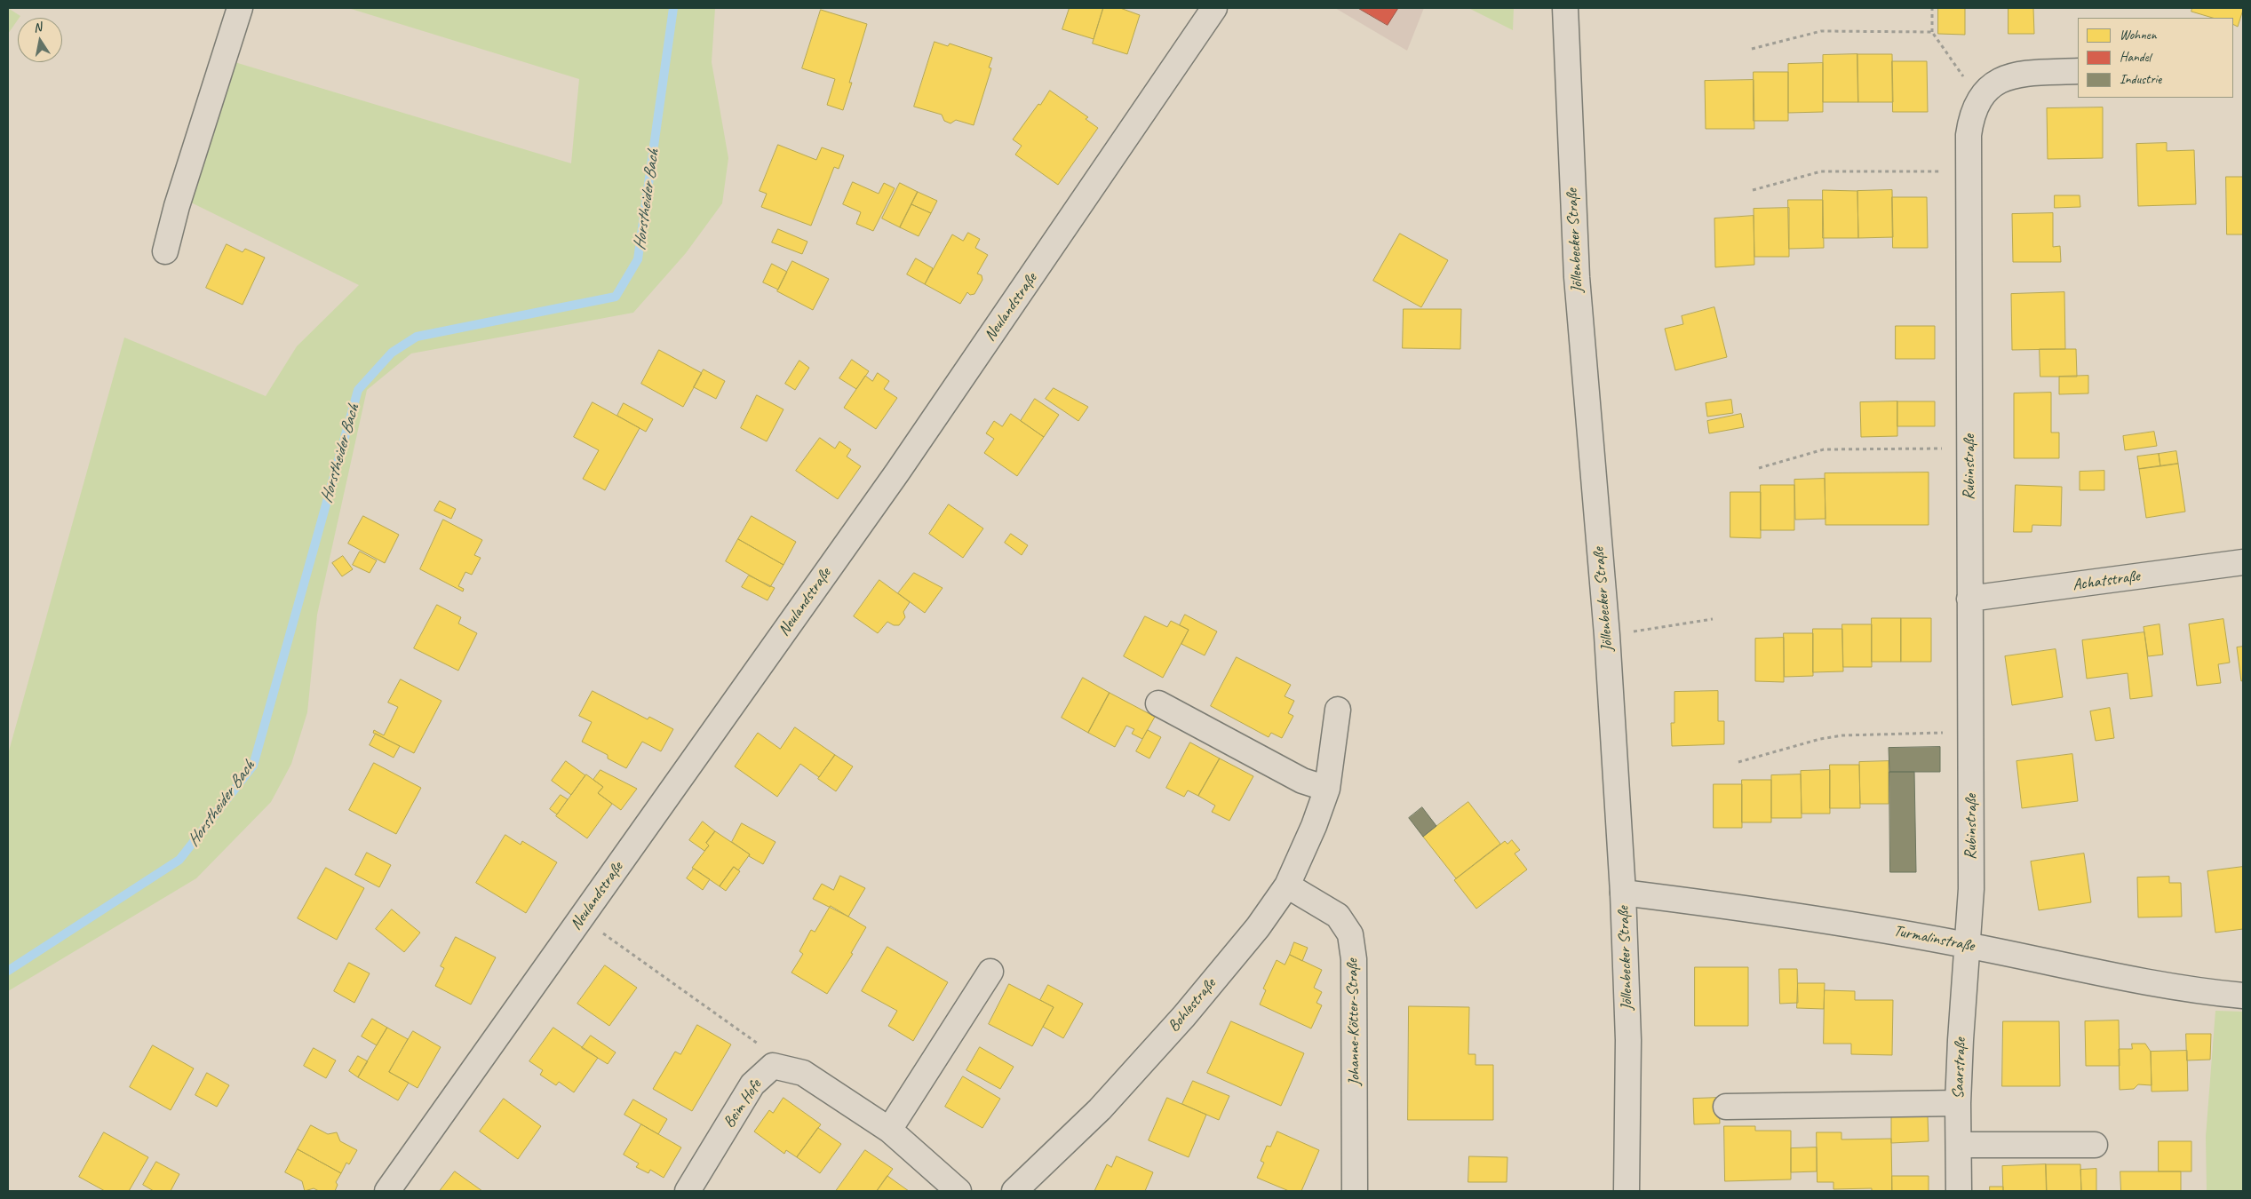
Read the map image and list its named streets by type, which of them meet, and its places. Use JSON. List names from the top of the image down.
{
  "streets": {
    "street": [
      "Jöllenbecker Straße",
      "Neulandstraße",
      "Rubinstraße",
      "Achatstraße",
      "Turmalinstraße",
      "Bohlestraße",
      "Johanne-Kötter-Straße",
      "Saarstraße",
      "Beim Hofe"
    ]
  },
  "crossings": [
    ["Jöllenbecker Straße", "Turmalinstraße"],
    ["Rubinstraße", "Achatstraße"],
    ["Rubinstraße", "Turmalinstraße"],
    ["Rubinstraße", "Saarstraße"],
    ["Turmalinstraße", "Saarstraße"],
    ["Bohlestraße", "Johanne-Kötter-Straße"]
  ],
  "water": ["Horstheider Bach"],
  "legend": ["Wohnen", "Handel", "Industrie"],
  "north": "top"
}
